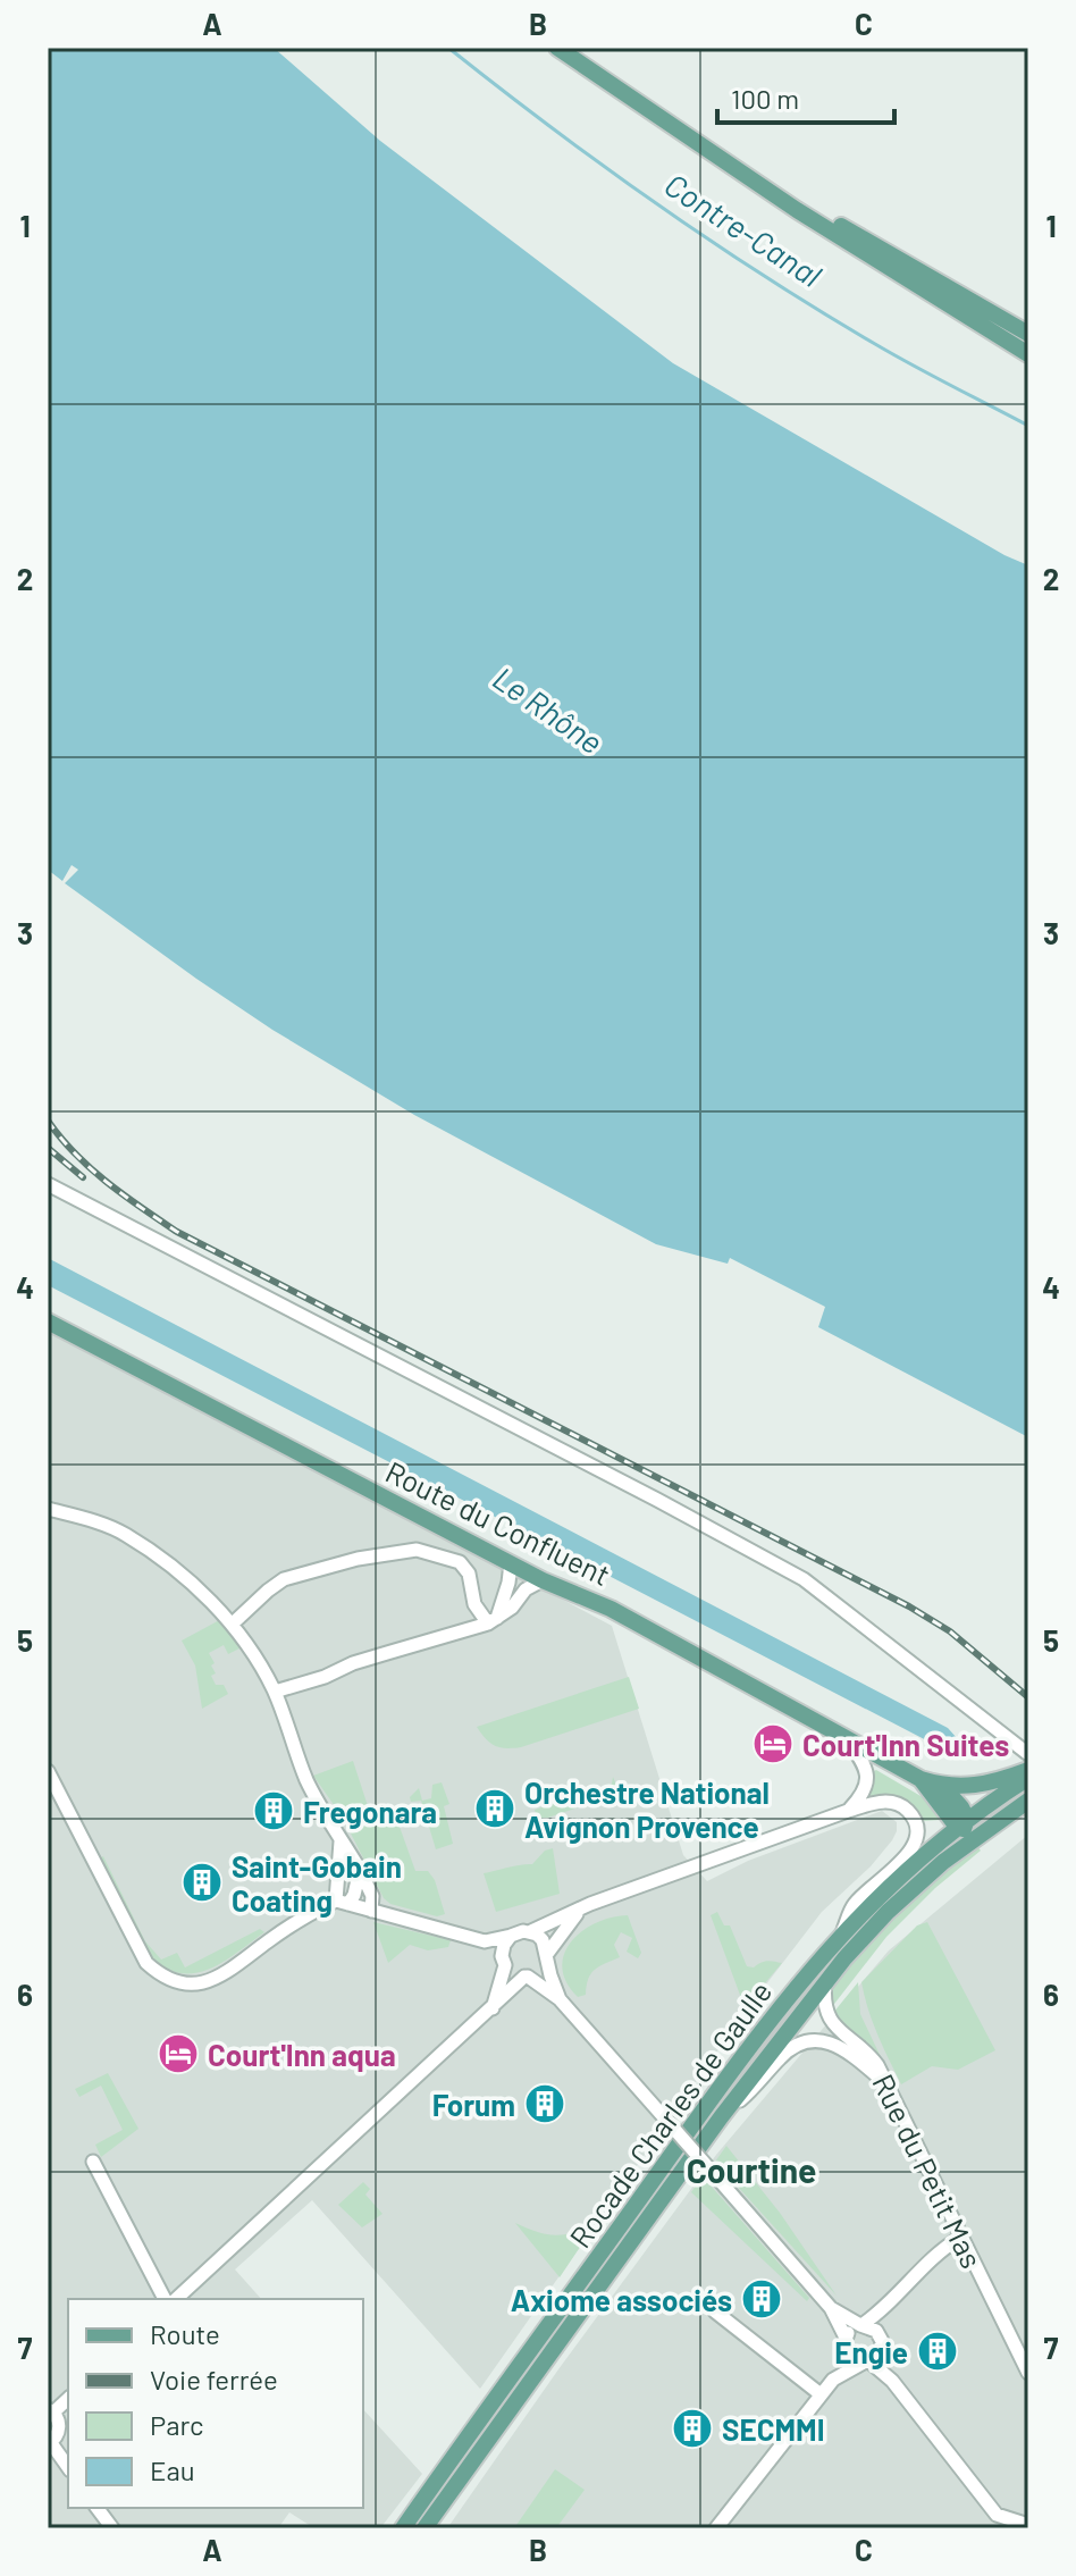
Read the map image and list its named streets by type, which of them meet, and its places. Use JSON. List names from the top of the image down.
{
  "streets": {
    "main road": ["Route du Confluent", "Rocade Charles de Gaulle"],
    "street": ["Rue du Petit Mas"]
  },
  "crossings": [
    ["Rocade Charles de Gaulle", "Rue du Petit Mas"]
  ],
  "districts": ["Courtine"],
  "water": ["Contre-Canal", "Le Rhône"],
  "places": {
    "hotel": ["Court'Inn Suites", "Court'Inn aqua"],
    "building": [
      "Orchestre National Avignon Provence",
      "Fregonara",
      "Saint-Gobain Coating",
      "Forum",
      "Axiome associés",
      "Engie",
      "SECMMI"
    ]
  },
  "legend": [
    "Route",
    "Voie ferrée",
    "Parc",
    "Eau"
  ],
  "scale_bar": "100 m",
  "grid": {
    "columns": ["A", "B", "C"],
    "rows": [
      "1",
      "2",
      "3",
      "4",
      "5",
      "6",
      "7"
    ]
  }
}
